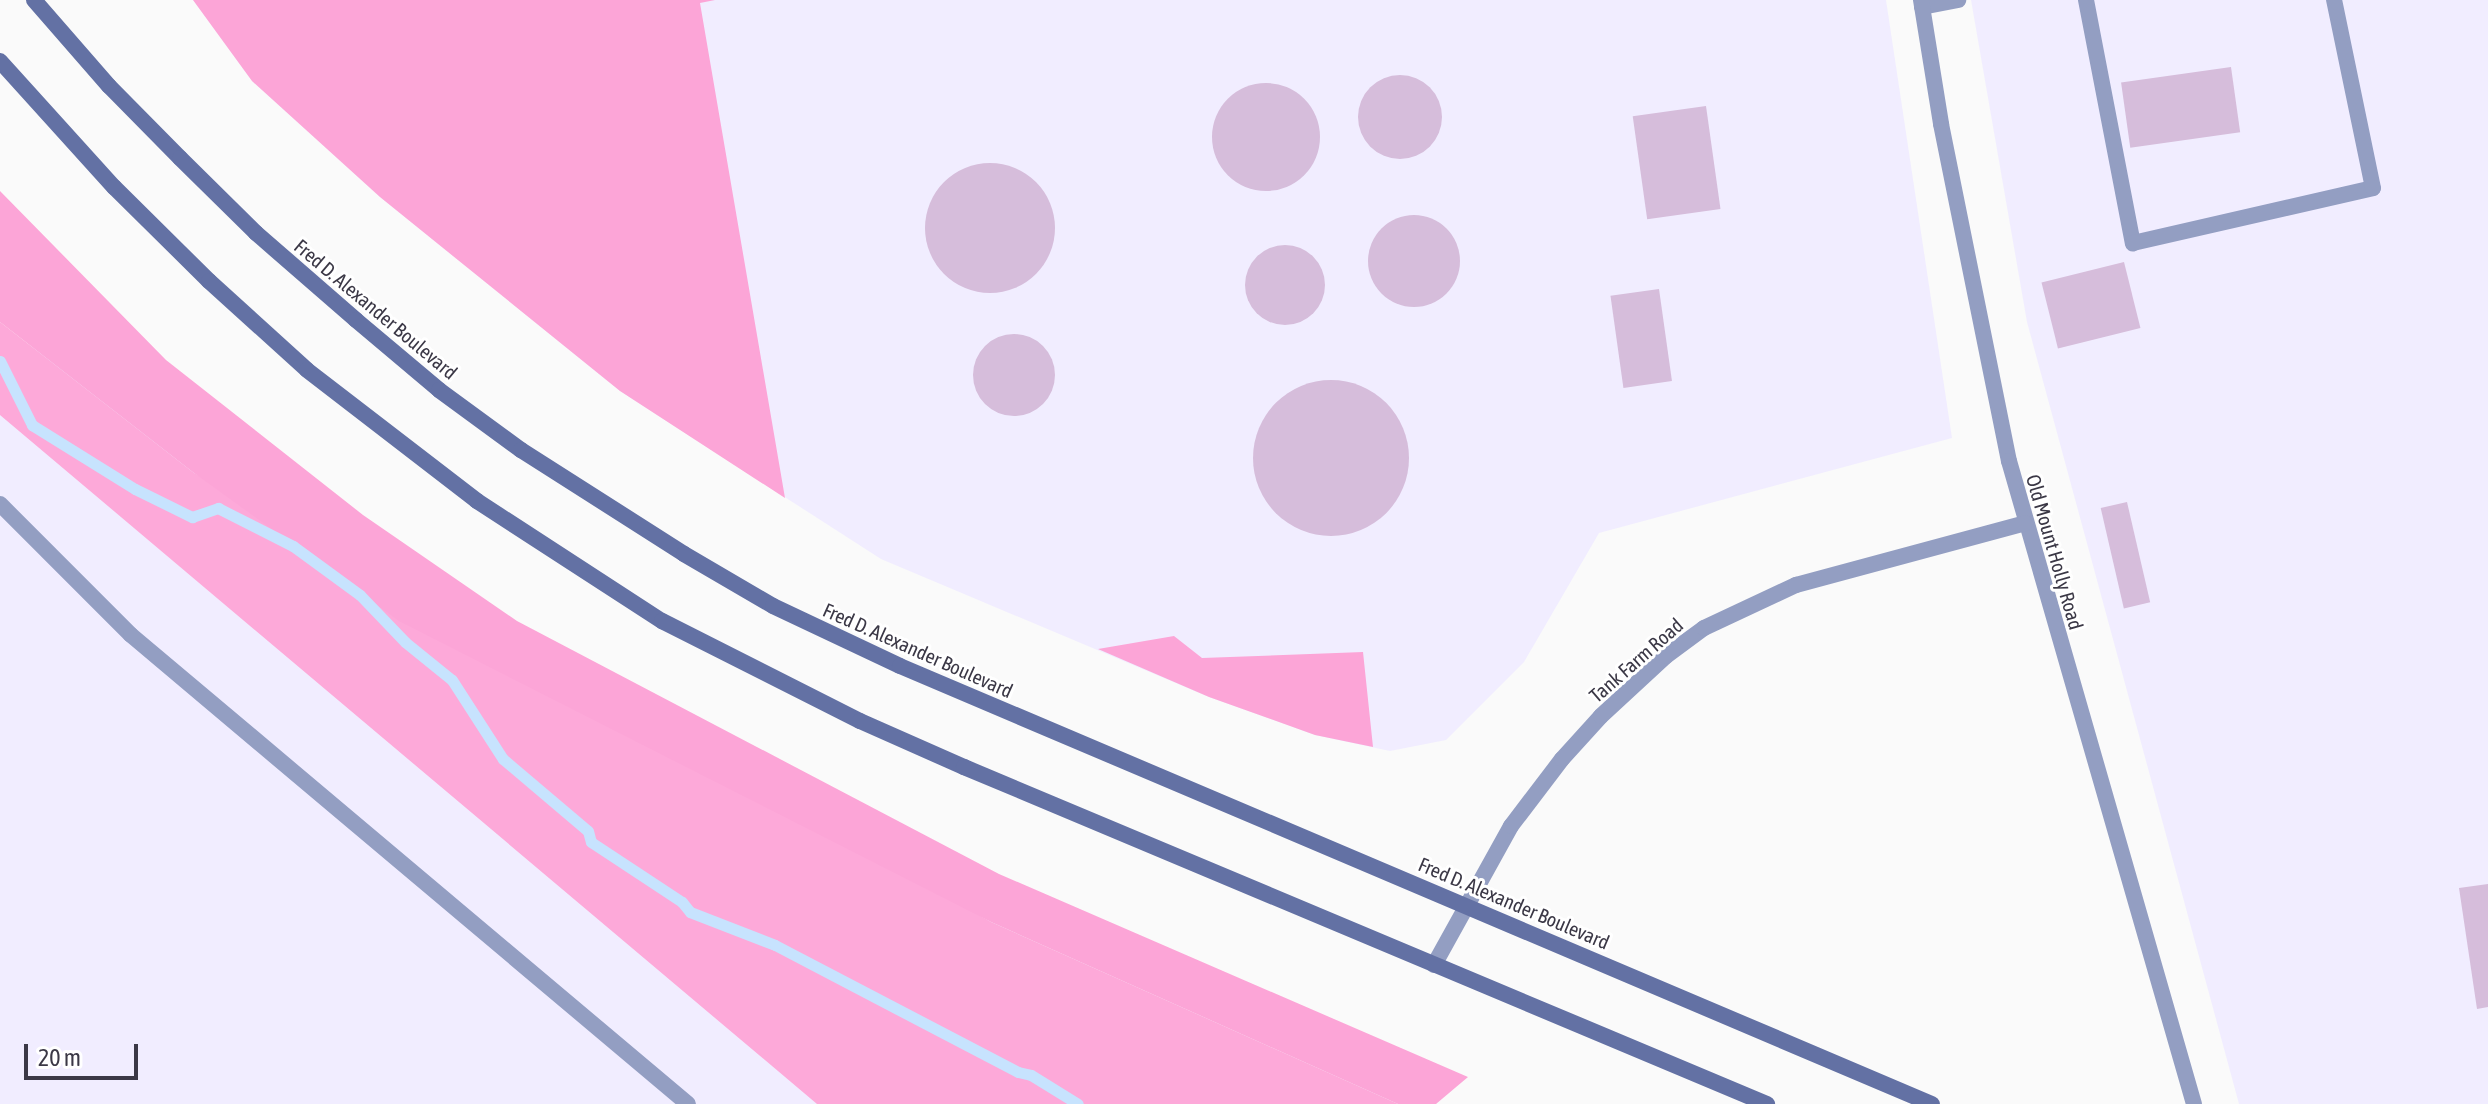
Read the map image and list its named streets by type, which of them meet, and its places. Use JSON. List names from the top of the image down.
{
  "streets": {
    "main road": ["Fred D. Alexander Boulevard"],
    "street": ["Old Mount Holly Road", "Tank Farm Road"]
  },
  "crossings": [
    ["Fred D. Alexander Boulevard", "Tank Farm Road"],
    ["Old Mount Holly Road", "Tank Farm Road"]
  ],
  "scale_bar": "20 m"
}
